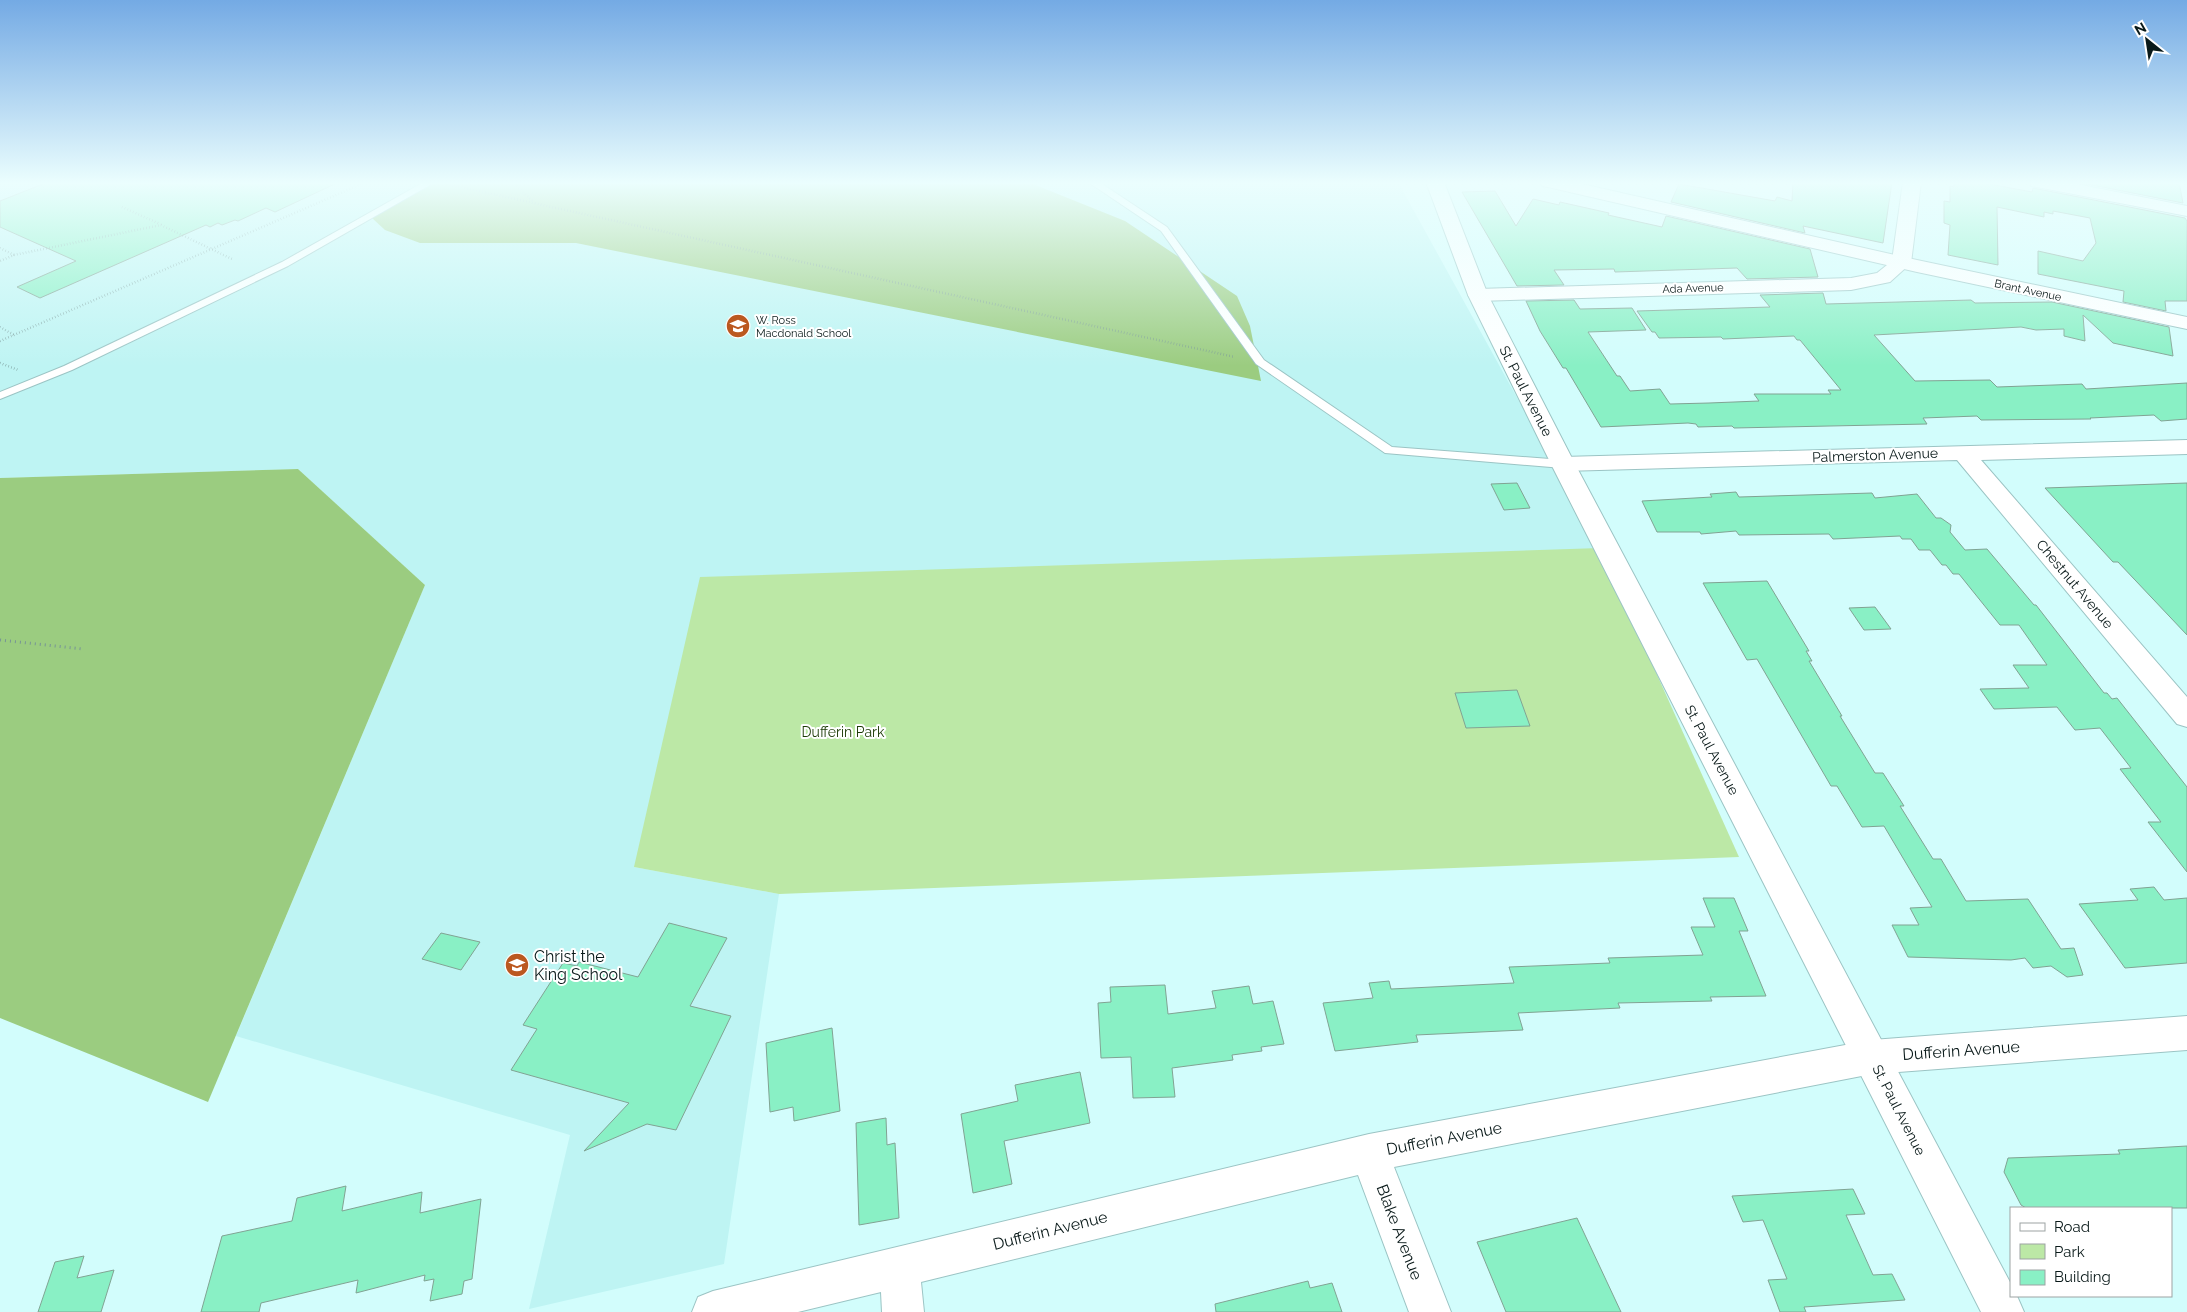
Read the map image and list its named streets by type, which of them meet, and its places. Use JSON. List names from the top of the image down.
{
  "streets": {
    "street": [
      "Ada Avenue",
      "Brant Avenue",
      "St. Paul Avenue",
      "Palmerston Avenue",
      "Chestnut Avenue",
      "Dufferin Avenue",
      "Blake Avenue"
    ]
  },
  "crossings": [
    ["Ada Avenue", "Brant Avenue"],
    ["Ada Avenue", "St. Paul Avenue"],
    ["St. Paul Avenue", "Palmerston Avenue"],
    ["St. Paul Avenue", "Dufferin Avenue"],
    ["Palmerston Avenue", "Chestnut Avenue"],
    ["Dufferin Avenue", "Blake Avenue"]
  ],
  "parks": ["Dufferin Park"],
  "places": {
    "school or university": ["W. Ross Macdonald School", "Christ the King School"]
  },
  "legend": ["Road", "Park", "Building"],
  "north": "top left"
}
